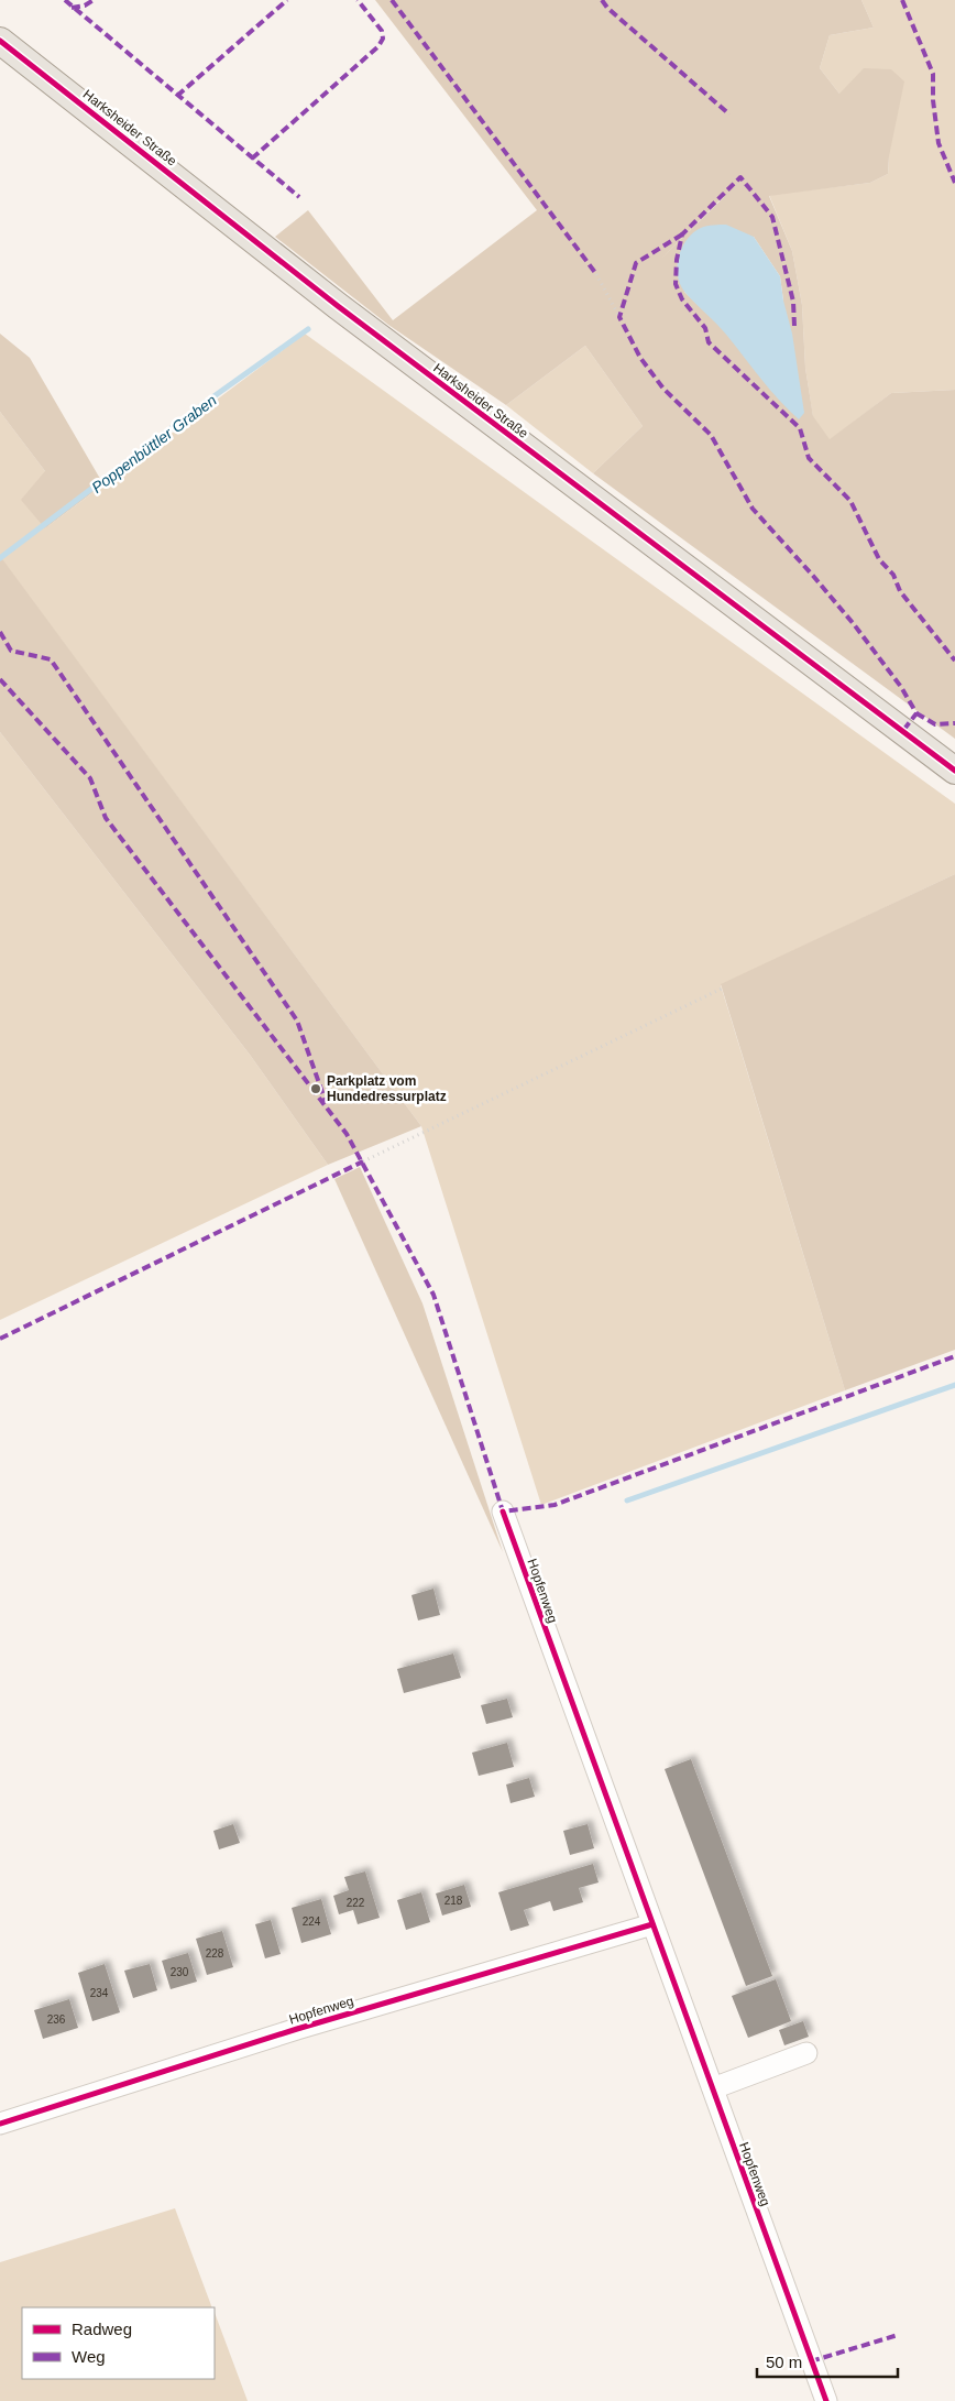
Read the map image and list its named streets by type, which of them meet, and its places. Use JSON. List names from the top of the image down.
{
  "streets": {
    "main road": ["Harksheider Straße"],
    "street": ["Hopfenweg"]
  },
  "water": ["Poppenbüttler Graben"],
  "places": ["Parkplatz vom Hundedressurplatz"],
  "house_numbers": [
    "218",
    "222",
    "224",
    "228",
    "230",
    "234",
    "236"
  ],
  "legend": ["Radweg", "Weg"],
  "scale_bar": "50 m"
}
